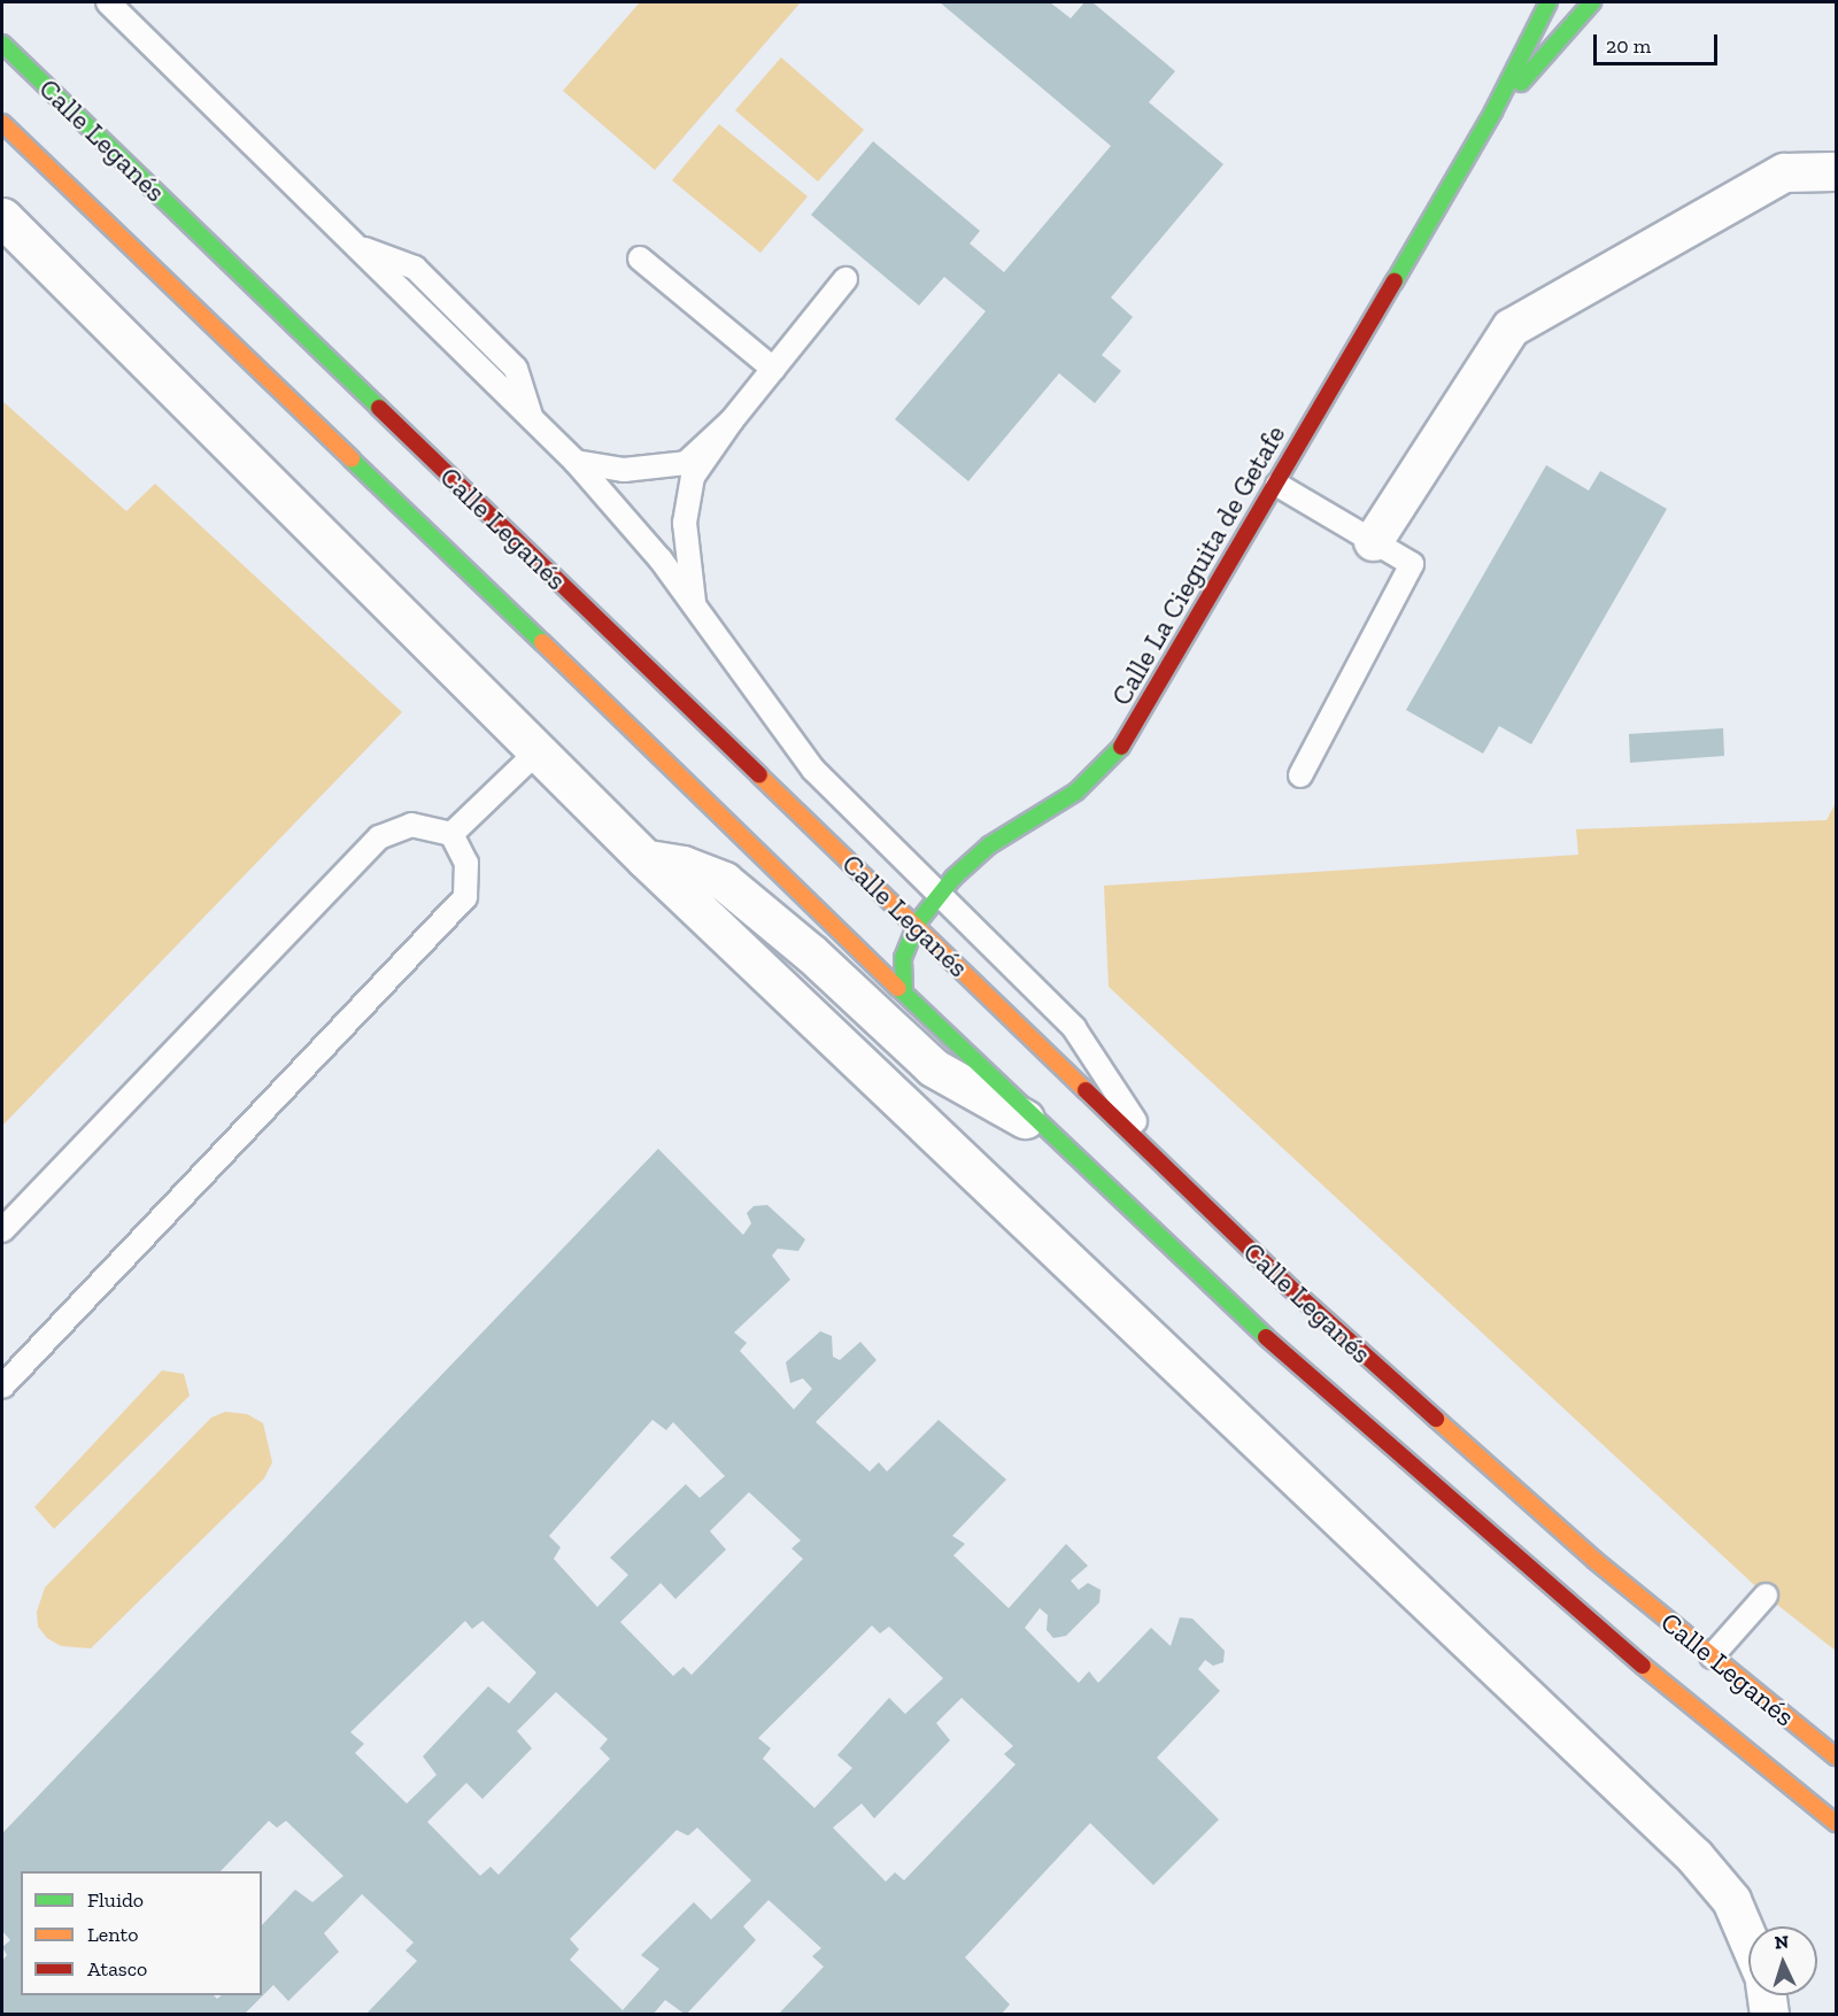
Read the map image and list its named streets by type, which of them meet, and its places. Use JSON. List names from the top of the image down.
{
  "streets": {
    "main road": ["Calle Leganés", "Calle La Cieguita de Getafe"]
  },
  "crossings": [
    ["Calle Leganés", "Calle La Cieguita de Getafe"]
  ],
  "legend": ["Fluido", "Lento", "Atasco"],
  "scale_bar": "20 m",
  "north": "top"
}
